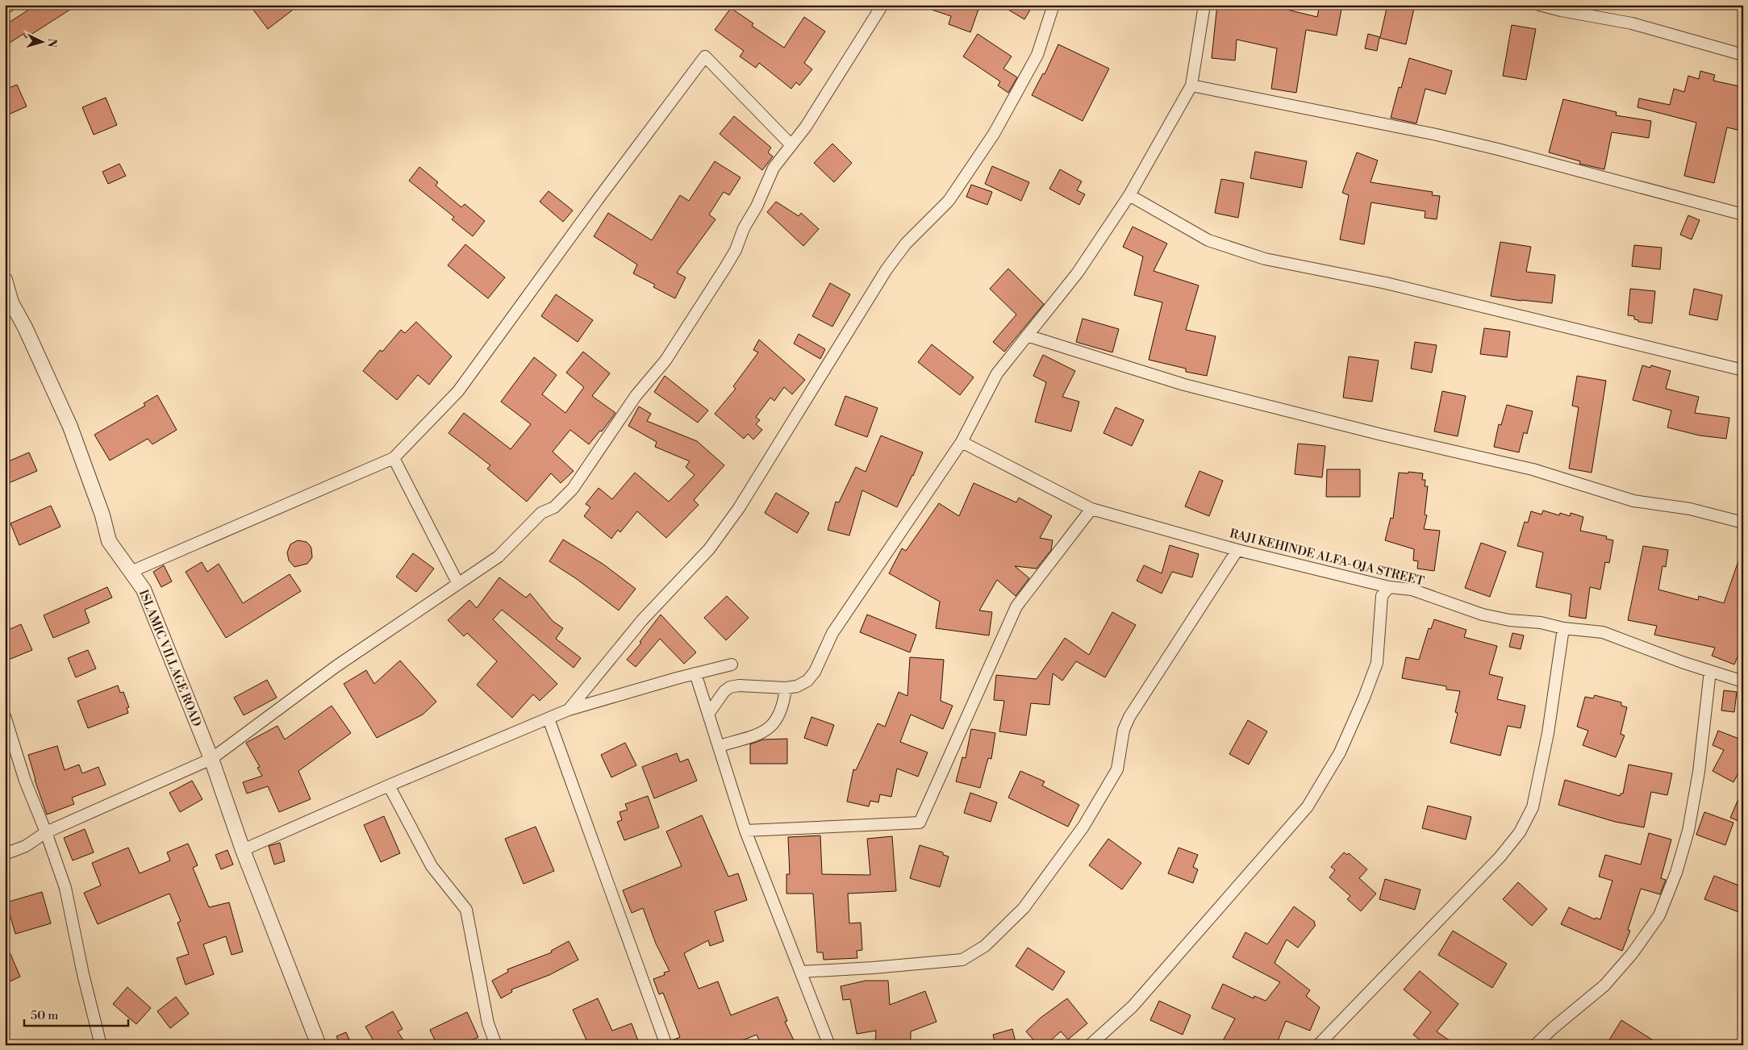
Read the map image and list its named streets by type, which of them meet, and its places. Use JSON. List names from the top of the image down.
{
  "streets": {
    "street": ["RAJI KEHINDE ALFA-OJA STREET", "ISLAMIC VILLAGE ROAD"]
  },
  "scale_bar": "50 m",
  "north": "right"
}
